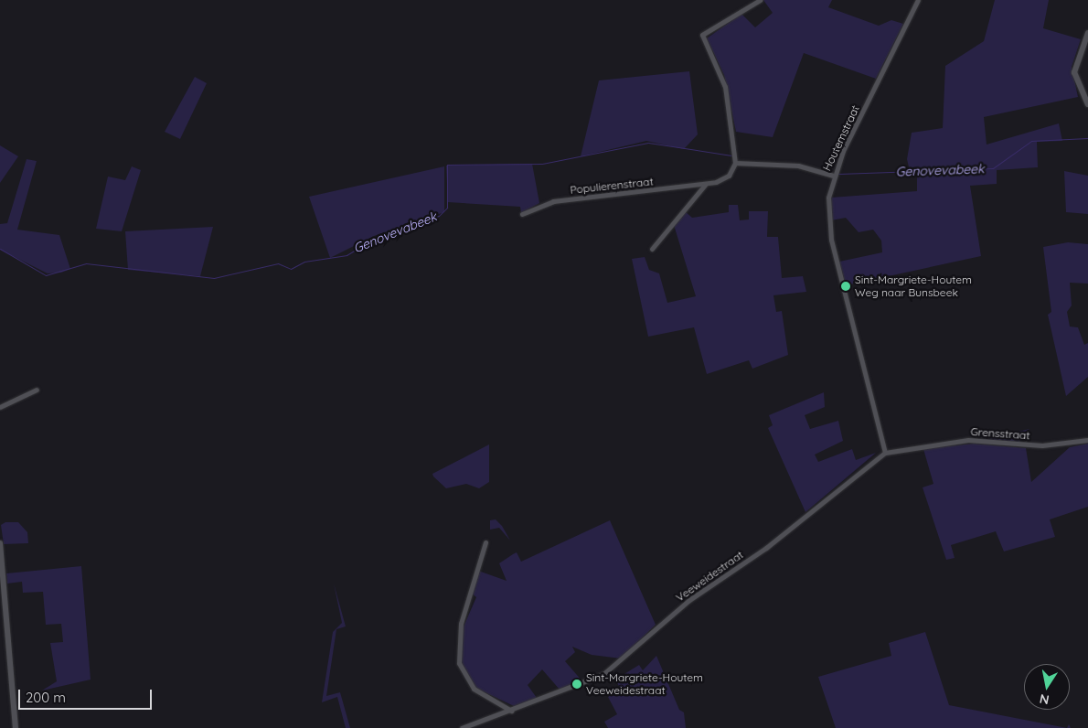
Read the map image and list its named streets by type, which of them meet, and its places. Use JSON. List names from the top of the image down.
{
  "streets": {
    "street": [
      "Houtemstraat",
      "Populierenstraat",
      "Grensstraat",
      "Veeweidestraat"
    ]
  },
  "crossings": [
    ["Houtemstraat", "Grensstraat"],
    ["Houtemstraat", "Veeweidestraat"],
    ["Grensstraat", "Veeweidestraat"]
  ],
  "water": ["Genovevabeek"],
  "places": ["Sint-Margriete-Houtem Weg naar Bunsbeek", "Sint-Margriete-Houtem Veeweidestraat"],
  "scale_bar": "200 m",
  "north": "bottom"
}
